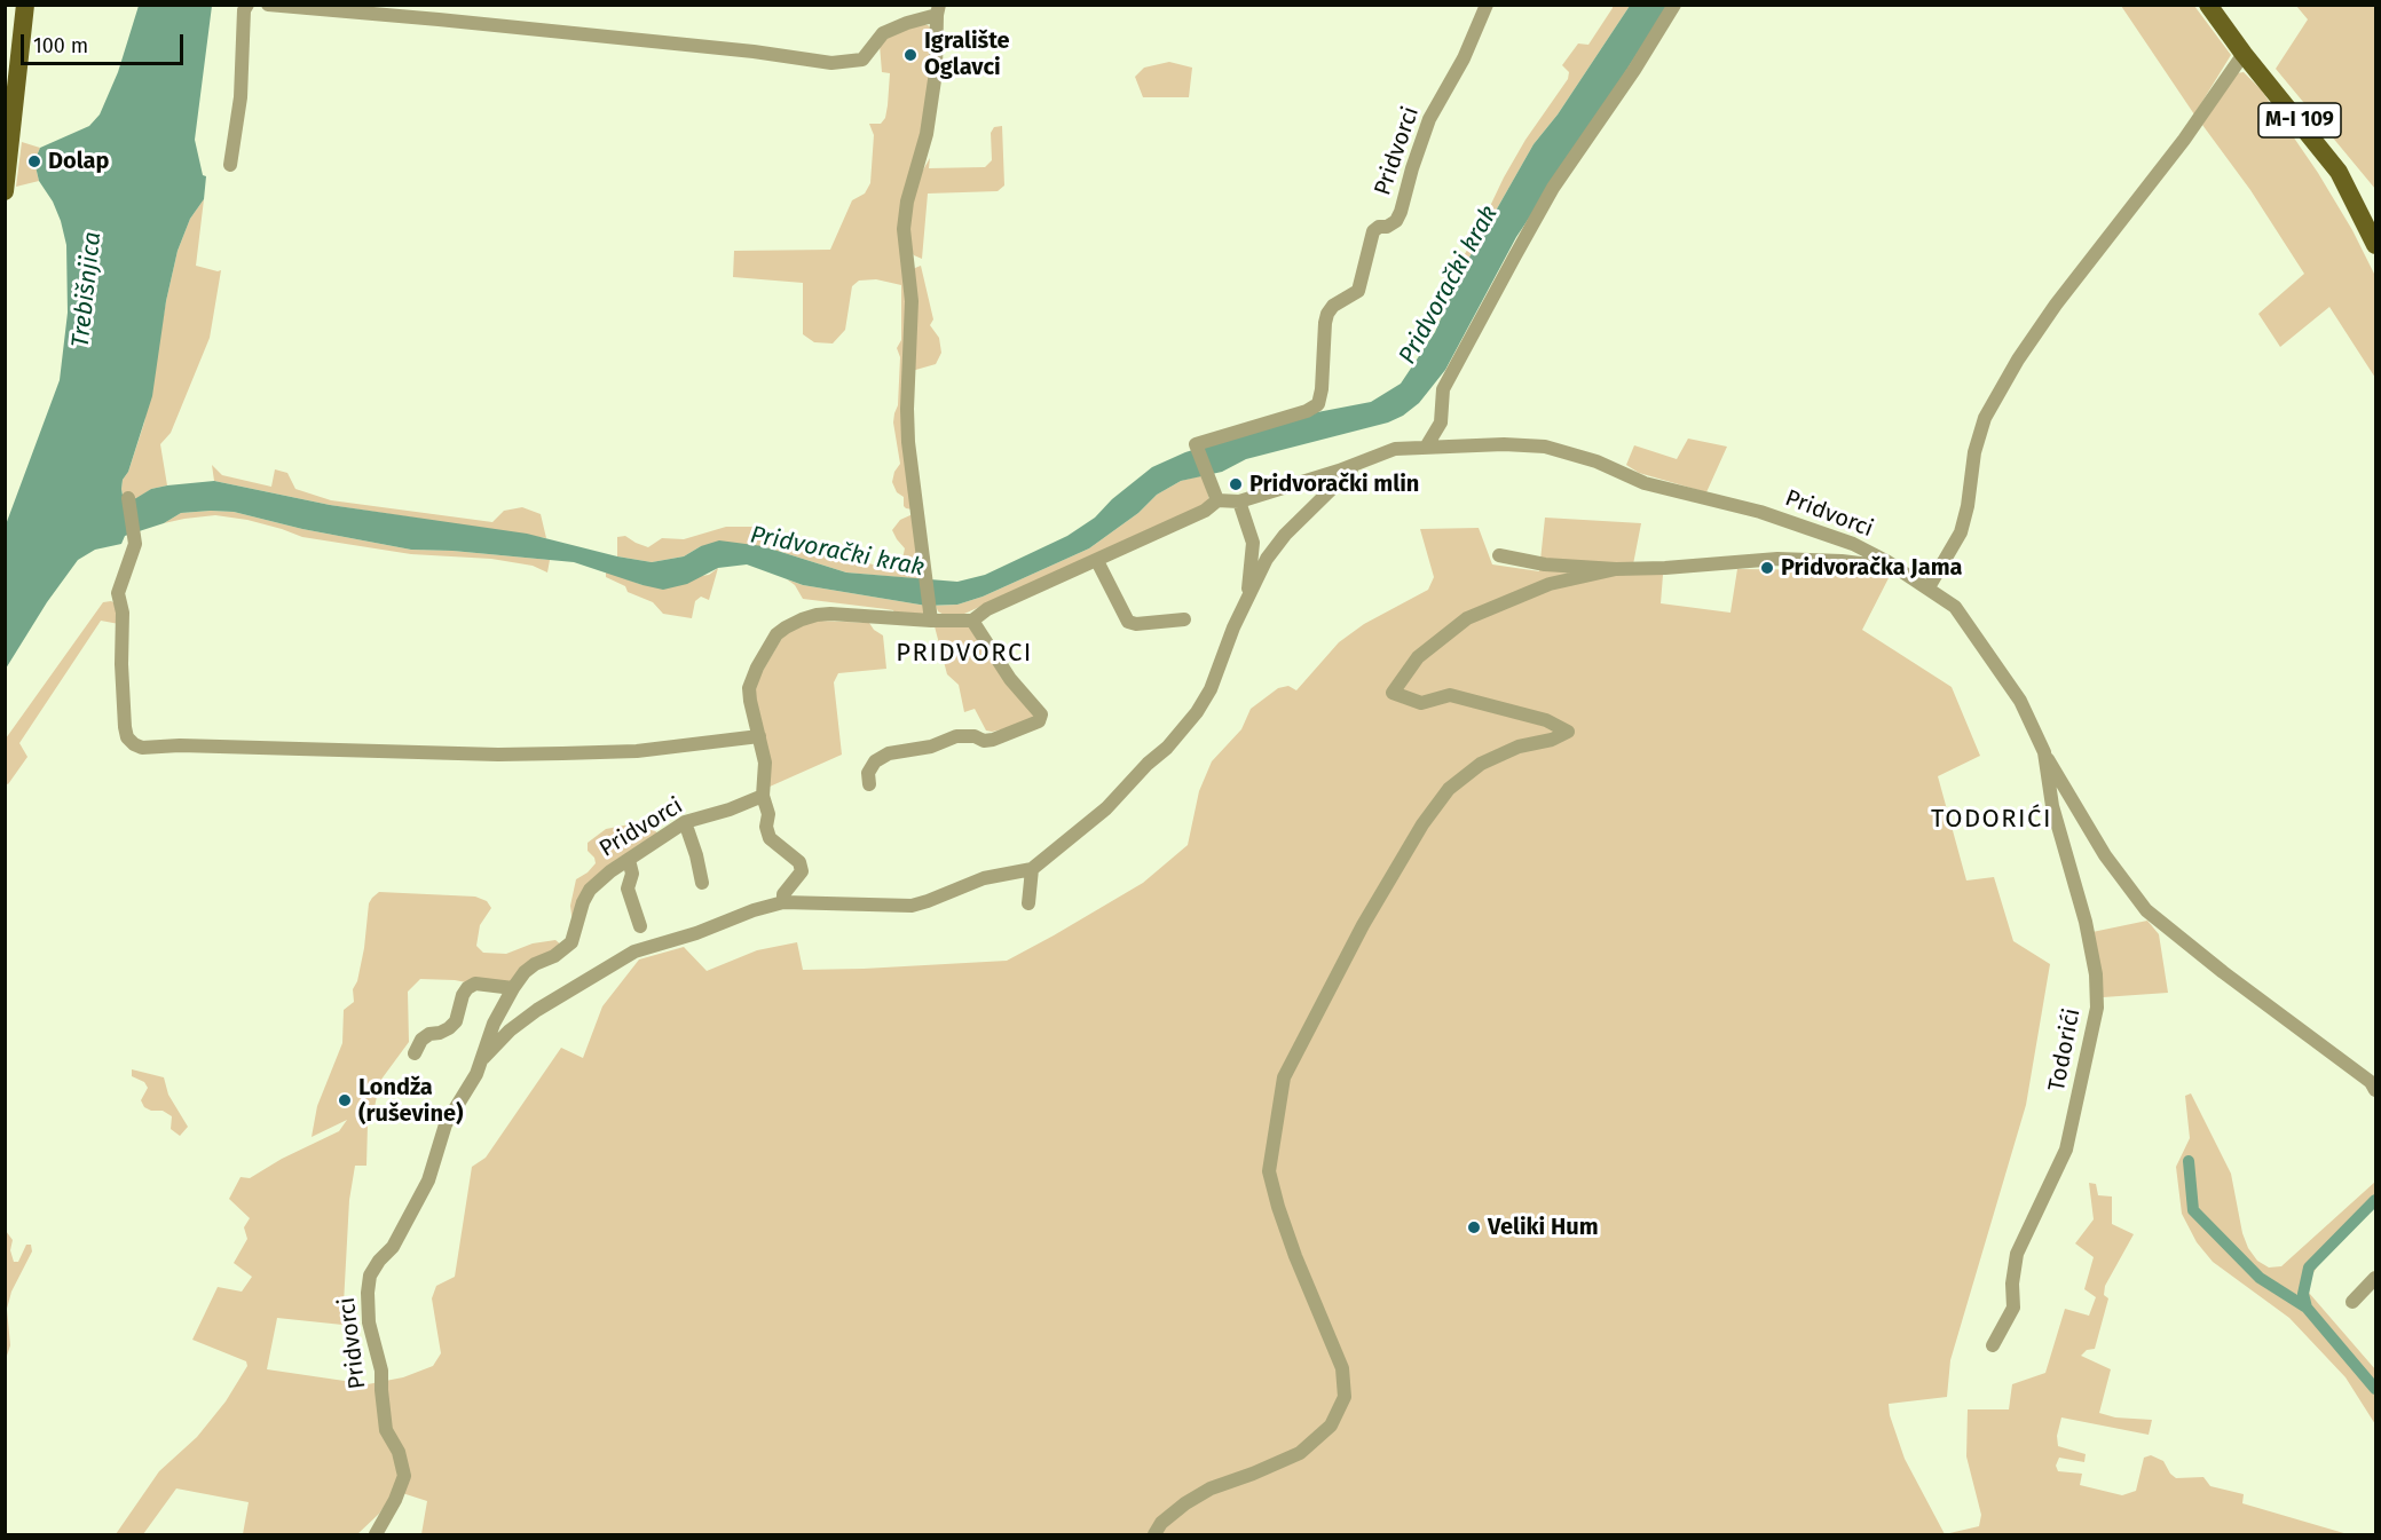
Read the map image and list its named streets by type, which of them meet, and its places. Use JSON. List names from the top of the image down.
{
  "streets": {
    "main road": ["M-I 109"],
    "street": ["Pridvorci", "Todorići"]
  },
  "crossings": [
    ["Pridvorci", "Todorići"]
  ],
  "districts": ["PRIDVORCI", "TODORIĆI"],
  "water": ["Pridvorački krak", "Trebišnjica"],
  "places": [
    "Igralište Oglavci",
    "Dolap",
    "Pridvorački mlin",
    "Pridvoračka Jama",
    "Londža (ruševine)",
    "Veliki Hum"
  ],
  "scale_bar": "100 m"
}
